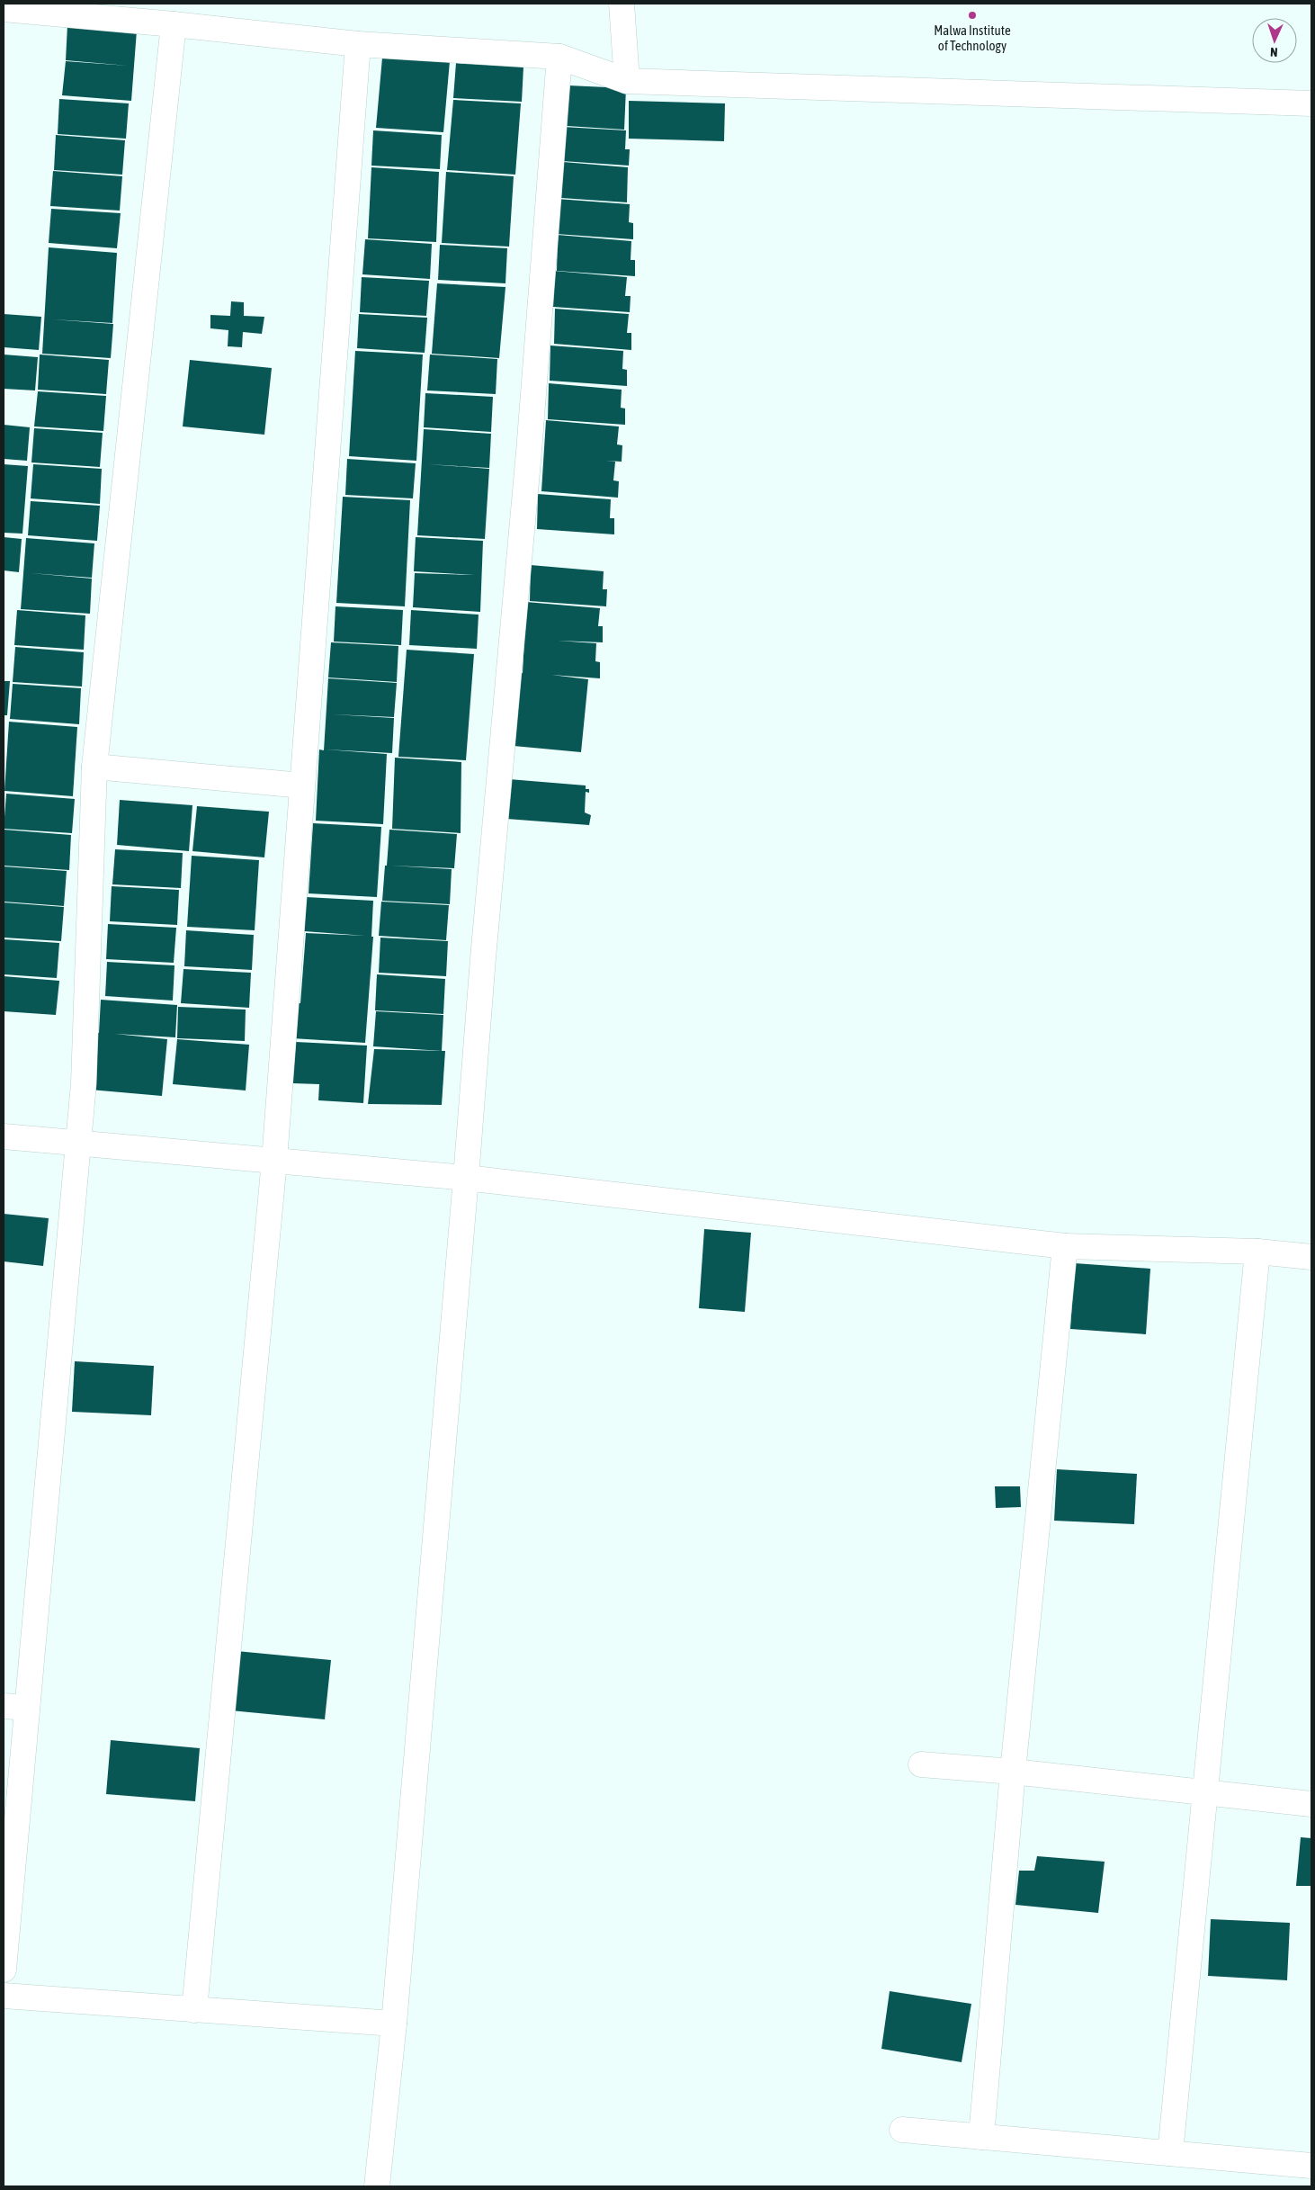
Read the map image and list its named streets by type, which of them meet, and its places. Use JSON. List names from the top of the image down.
{
  "places": ["Malwa Institute of Technology"],
  "north": "bottom"
}
